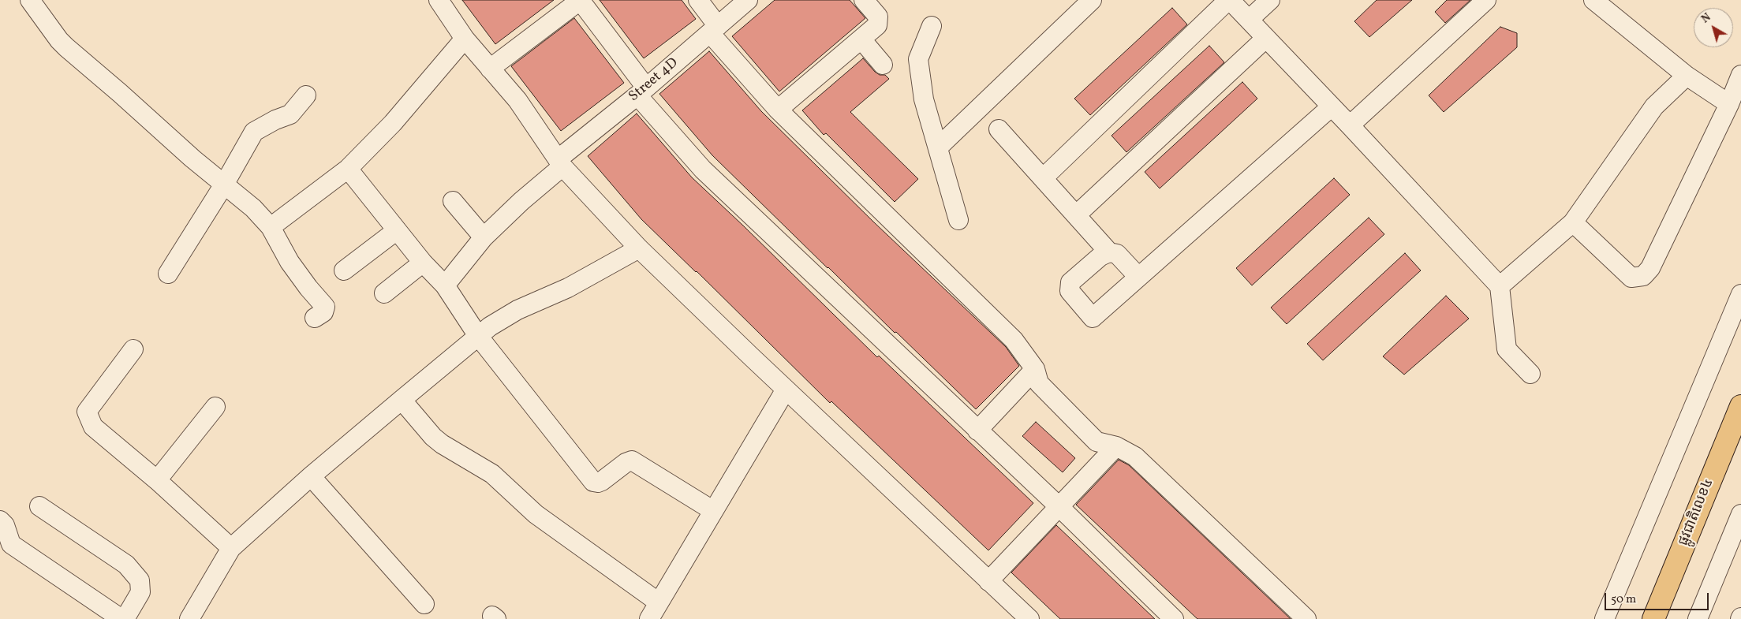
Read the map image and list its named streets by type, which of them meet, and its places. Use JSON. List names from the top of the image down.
{
  "streets": {
    "highway": ["ផ្លូវជាតិលេខ៤"],
    "street": ["Street 4D"]
  },
  "scale_bar": "50 m",
  "north": "top left"
}
